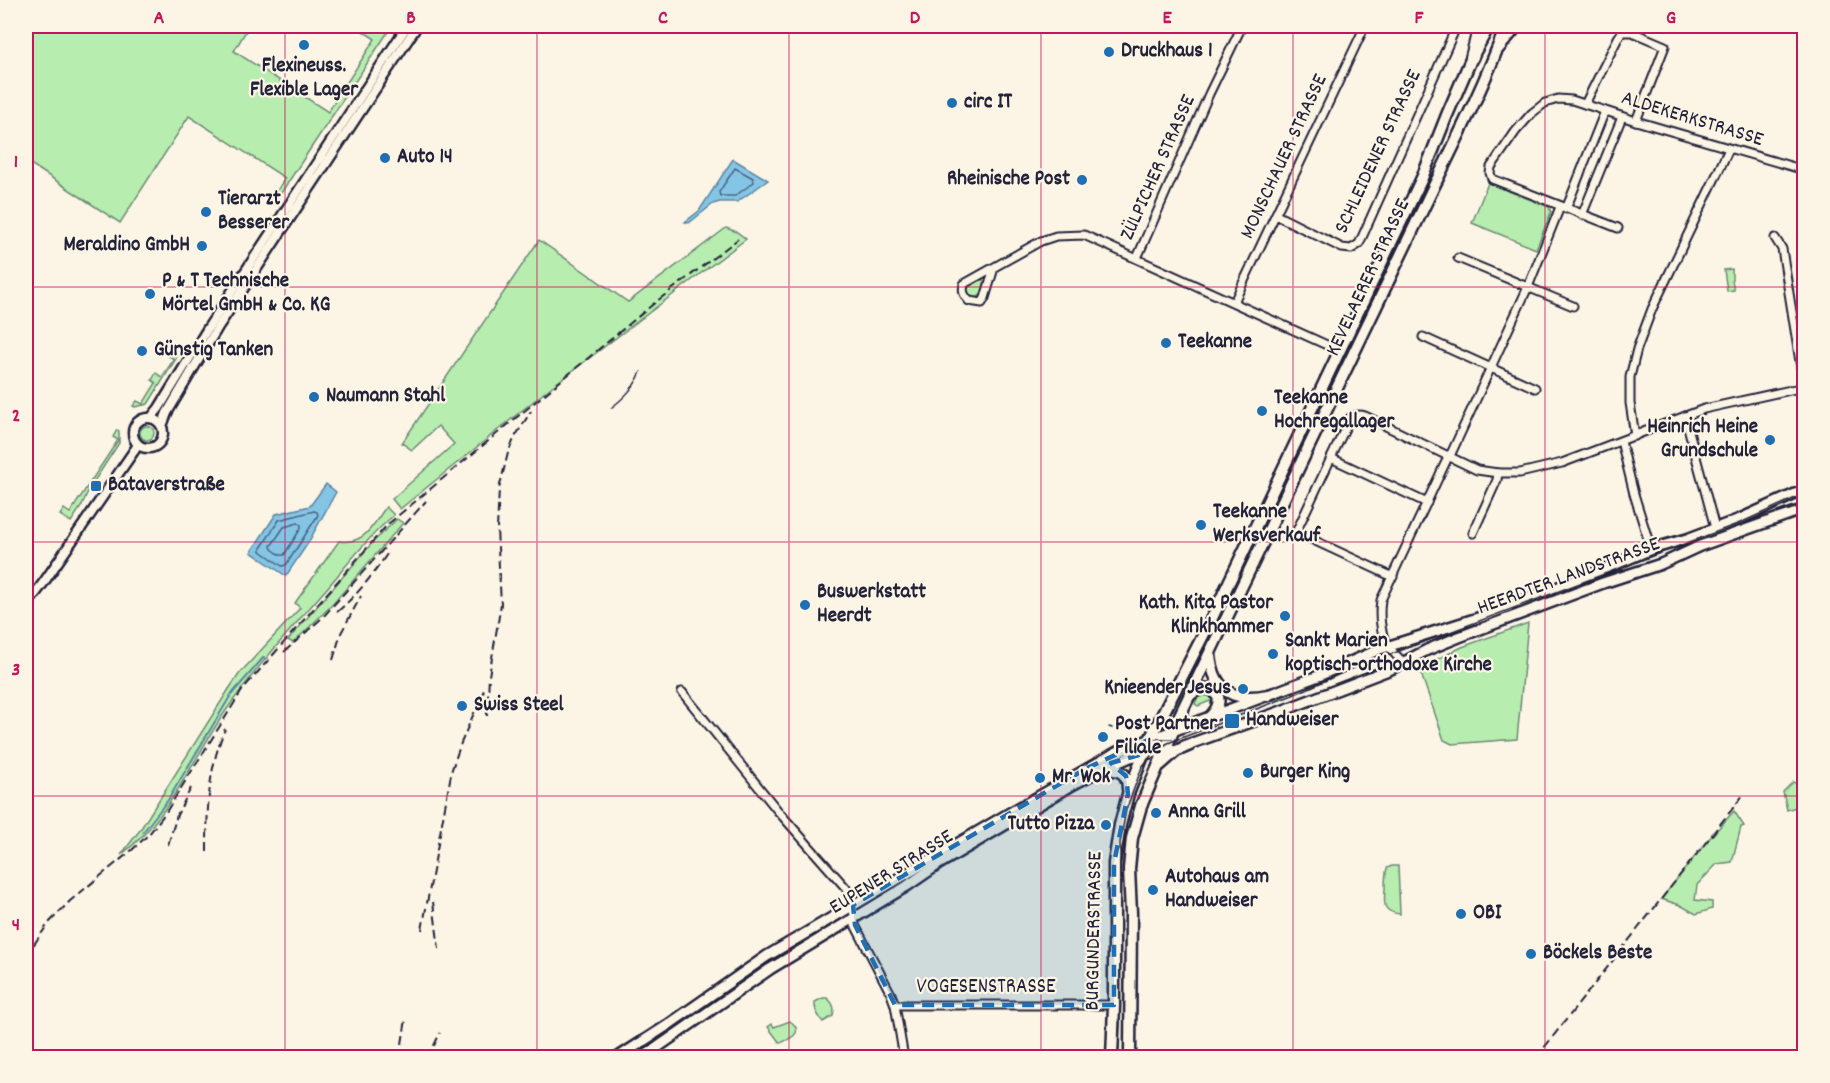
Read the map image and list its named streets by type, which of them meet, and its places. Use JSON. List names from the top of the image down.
{
  "streets": {
    "main road": [
      "KEVELAERER STRASSE",
      "HEERDTER LANDSTRASSE",
      "EUPENER STRASSE",
      "BURGUNDERSTRASSE"
    ],
    "street": [
      "ALDEKERKSTRASSE",
      "SCHLEIDENER STRASSE",
      "MONSCHAUER STRASSE",
      "ZÜLPICHER STRASSE",
      "VOGESENSTRASSE"
    ]
  },
  "crossings": [
    ["SCHLEIDENER STRASSE", "MONSCHAUER STRASSE"],
    ["MONSCHAUER STRASSE", "ZÜLPICHER STRASSE"],
    ["ZÜLPICHER STRASSE", "KEVELAERER STRASSE"],
    ["KEVELAERER STRASSE", "HEERDTER LANDSTRASSE"],
    ["KEVELAERER STRASSE", "EUPENER STRASSE"],
    ["KEVELAERER STRASSE", "BURGUNDERSTRASSE"],
    ["HEERDTER LANDSTRASSE", "EUPENER STRASSE"],
    ["HEERDTER LANDSTRASSE", "BURGUNDERSTRASSE"],
    ["EUPENER STRASSE", "BURGUNDERSTRASSE"],
    ["BURGUNDERSTRASSE", "VOGESENSTRASSE"]
  ],
  "places": {
    "other": [
      "Flexineuss. Flexible Lager",
      "Druckhaus 1",
      "circ IT",
      "Auto 14",
      "Rheinische Post",
      "Tierarzt Besserer",
      "Meraldino GmbH",
      "P & T Technische Mörtel GmbH & Co. KG",
      "Teekanne",
      "Günstig Tanken",
      "Naumann Stahl",
      "Teekanne Hochregallager",
      "Heinrich Heine Grundschule",
      "Teekanne Werksverkauf",
      "Buswerkstatt Heerdt",
      "Kath. Kita Pastor Klinkhammer",
      "Sankt Marien koptisch-orthodoxe Kirche",
      "Knieender Jesus",
      "Swiss Steel",
      "Post Partner Filiale",
      "Burger King",
      "Mr. Wok",
      "Anna Grill",
      "Tutto Pizza",
      "Autohaus am Handweiser",
      "OBI",
      "Böckels Beste"
    ],
    "transit": ["Bataverstraße", "Handweiser"]
  },
  "grid": {
    "columns": [
      "A",
      "B",
      "C",
      "D",
      "E",
      "F",
      "G"
    ],
    "rows": [
      "1",
      "2",
      "3",
      "4"
    ]
  }
}
